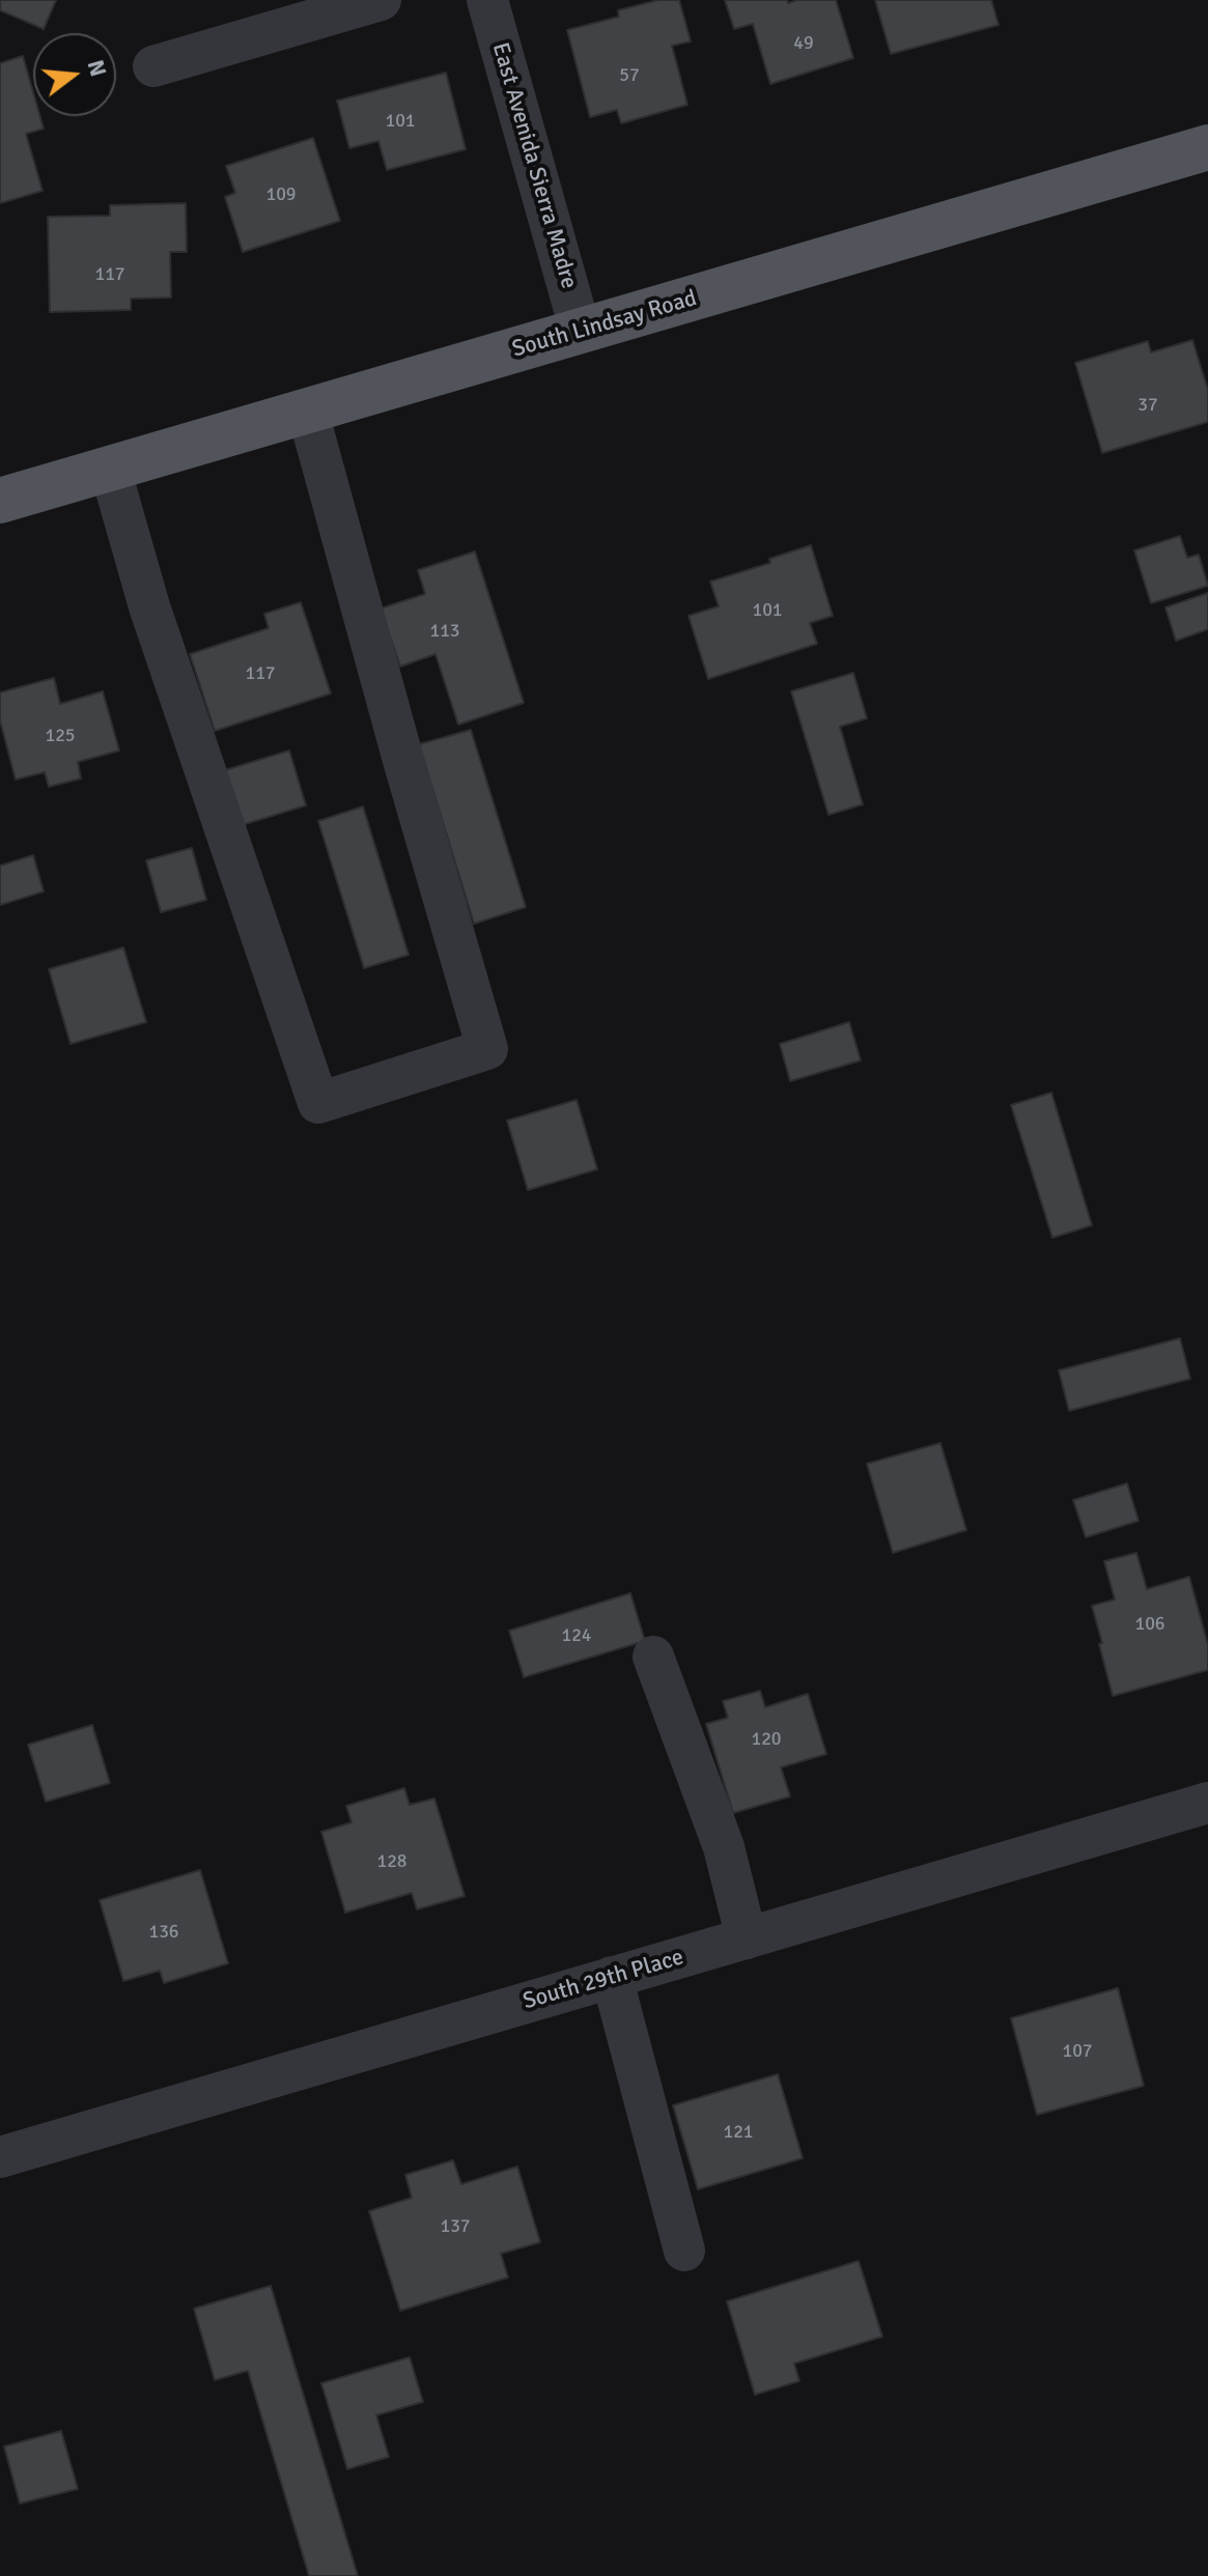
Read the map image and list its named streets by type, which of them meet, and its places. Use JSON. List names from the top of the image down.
{
  "streets": {
    "main road": ["South Lindsay Road"],
    "street": ["East Avenida Sierra Madre", "South 29th Place"]
  },
  "crossings": [
    ["East Avenida Sierra Madre", "South Lindsay Road"]
  ],
  "house_numbers": [
    "49",
    "57",
    "101",
    "109",
    "117",
    "37",
    "101",
    "113",
    "117",
    "125",
    "106",
    "124",
    "120",
    "128",
    "136",
    "107",
    "121",
    "137"
  ],
  "north": "right"
}
